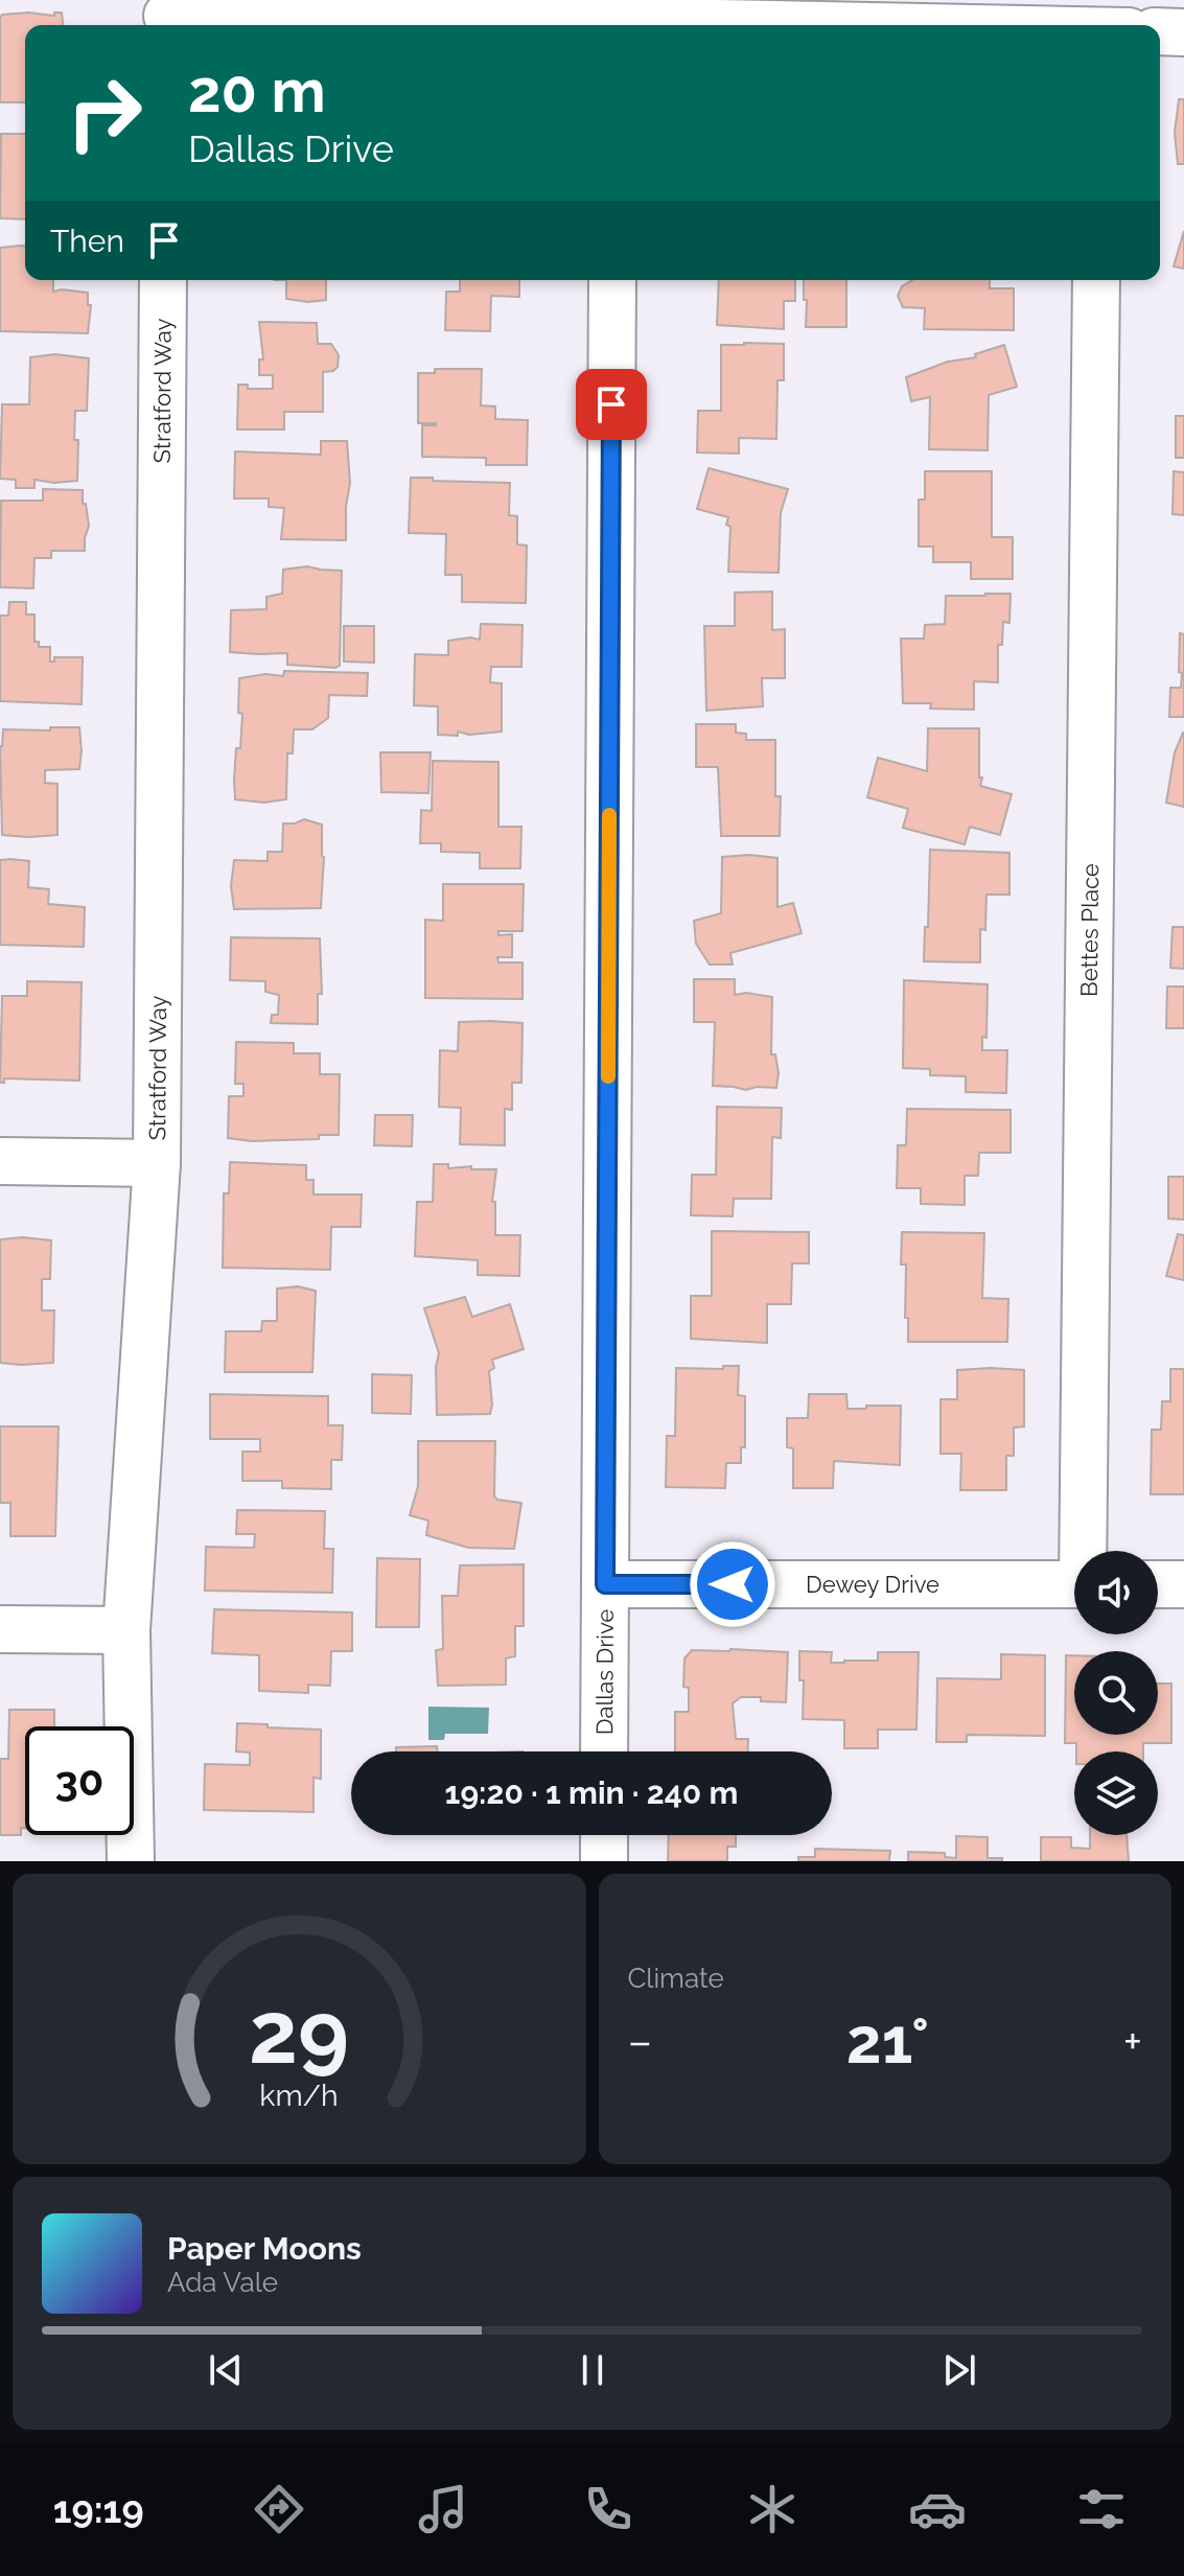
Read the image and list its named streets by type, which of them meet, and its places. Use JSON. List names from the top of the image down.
{
  "streets": {
    "street": [
      "Stratford Way",
      "Bettes Place",
      "Dewey Drive",
      "Dallas Drive"
    ]
  },
  "crossings": [
    ["Dewey Drive", "Dallas Drive"]
  ],
  "page": {
    "turn": ["20 m", "Dallas Drive"],
    "then": "Then",
    "limit": "30",
    "trip": "19:20 · 1 min · 240 m",
    "tile": "Climate",
    "heat": ["−", "21°", "+"],
    "song": ["Paper Moons", "Ada Vale"],
    "tabs": "19:19",
    "gauge": ["29", "km/h"]
  }
}
